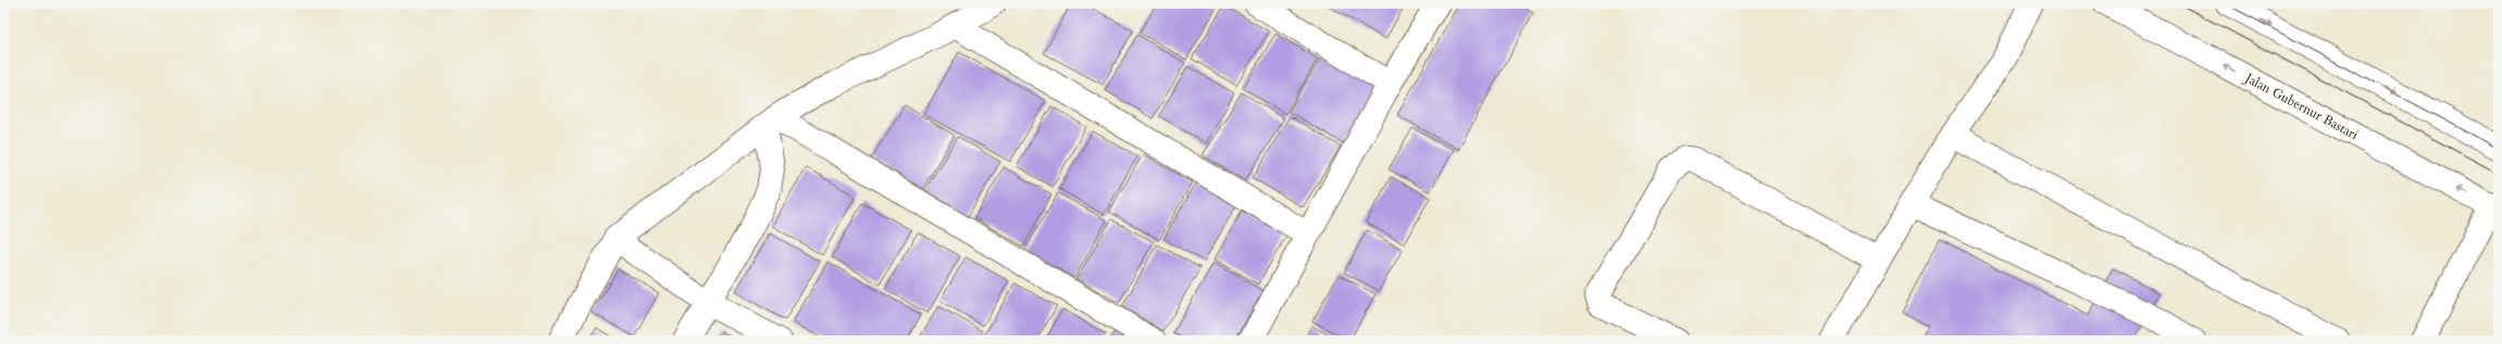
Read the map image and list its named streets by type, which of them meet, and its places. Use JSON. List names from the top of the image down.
{
  "streets": {
    "main road": ["Jalan Gubernur Bastari"]
  }
}
